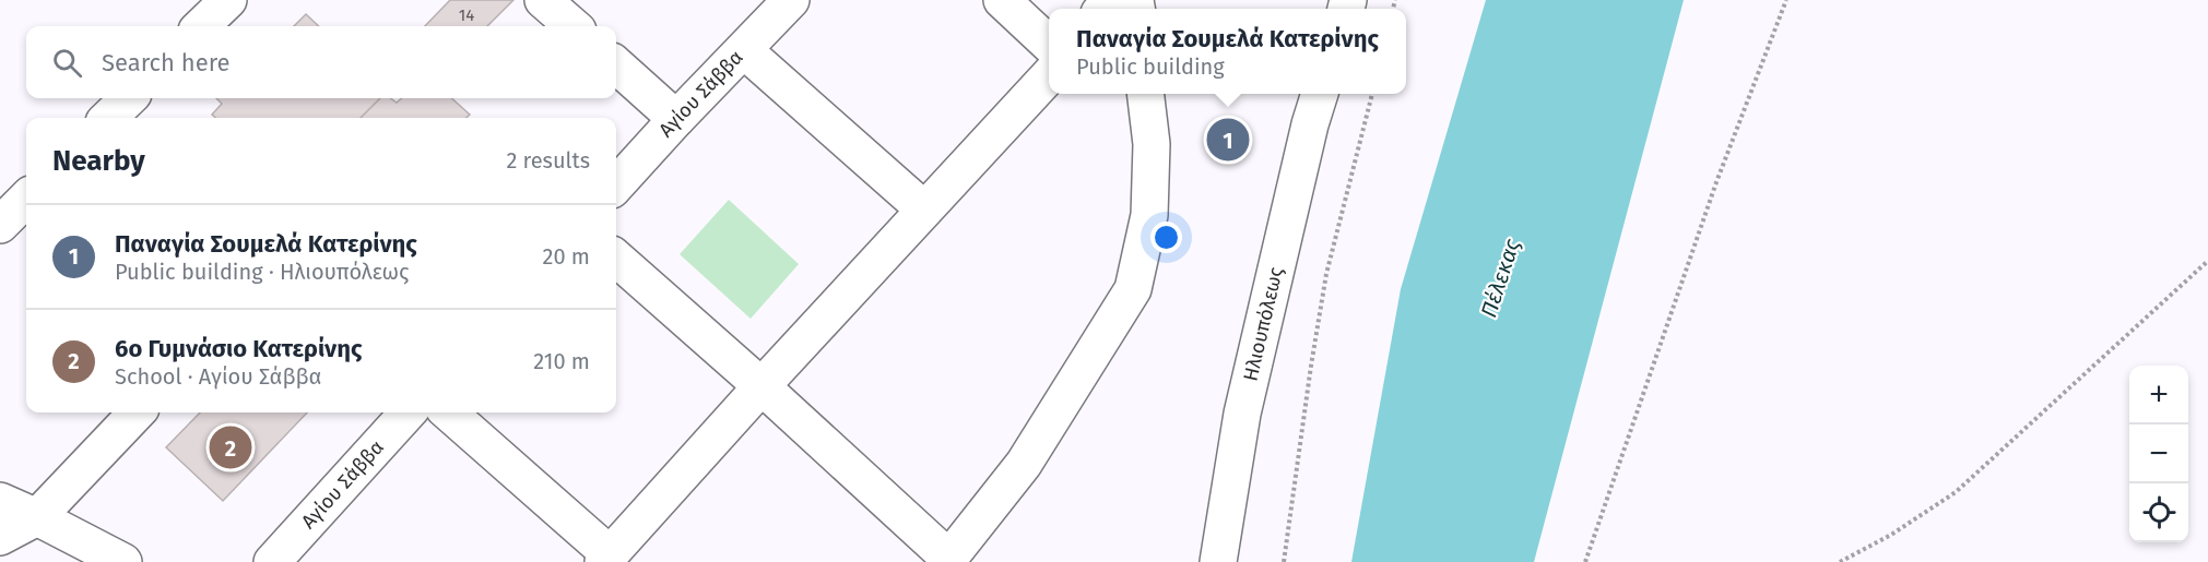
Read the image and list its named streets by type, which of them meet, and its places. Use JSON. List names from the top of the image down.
{
  "streets": {
    "street": ["Αγίου Σάββα", "Ηλιουπόλεως"]
  },
  "water": ["Πέλεκας"],
  "house_numbers": ["14"],
  "page": {
    "popup": ["Παναγία Σουμελά Κατερίνης", "Public building"],
    "search": "Search here",
    "pins": ["1", "2"],
    "heading": ["Nearby", "2 results"],
    "list": [
      {
        "mark": "1",
        "name": "Παναγία Σουμελά Κατερίνης",
        "note": "Public building · Ηλιουπόλεως",
        "value": "20 m"
      },
      {
        "mark": "2",
        "name": "6ο Γυμνάσιο Κατερίνης",
        "note": "School · Αγίου Σάββα",
        "value": "210 m"
      }
    ],
    "map_buttons": ["+", "−"]
  }
}
